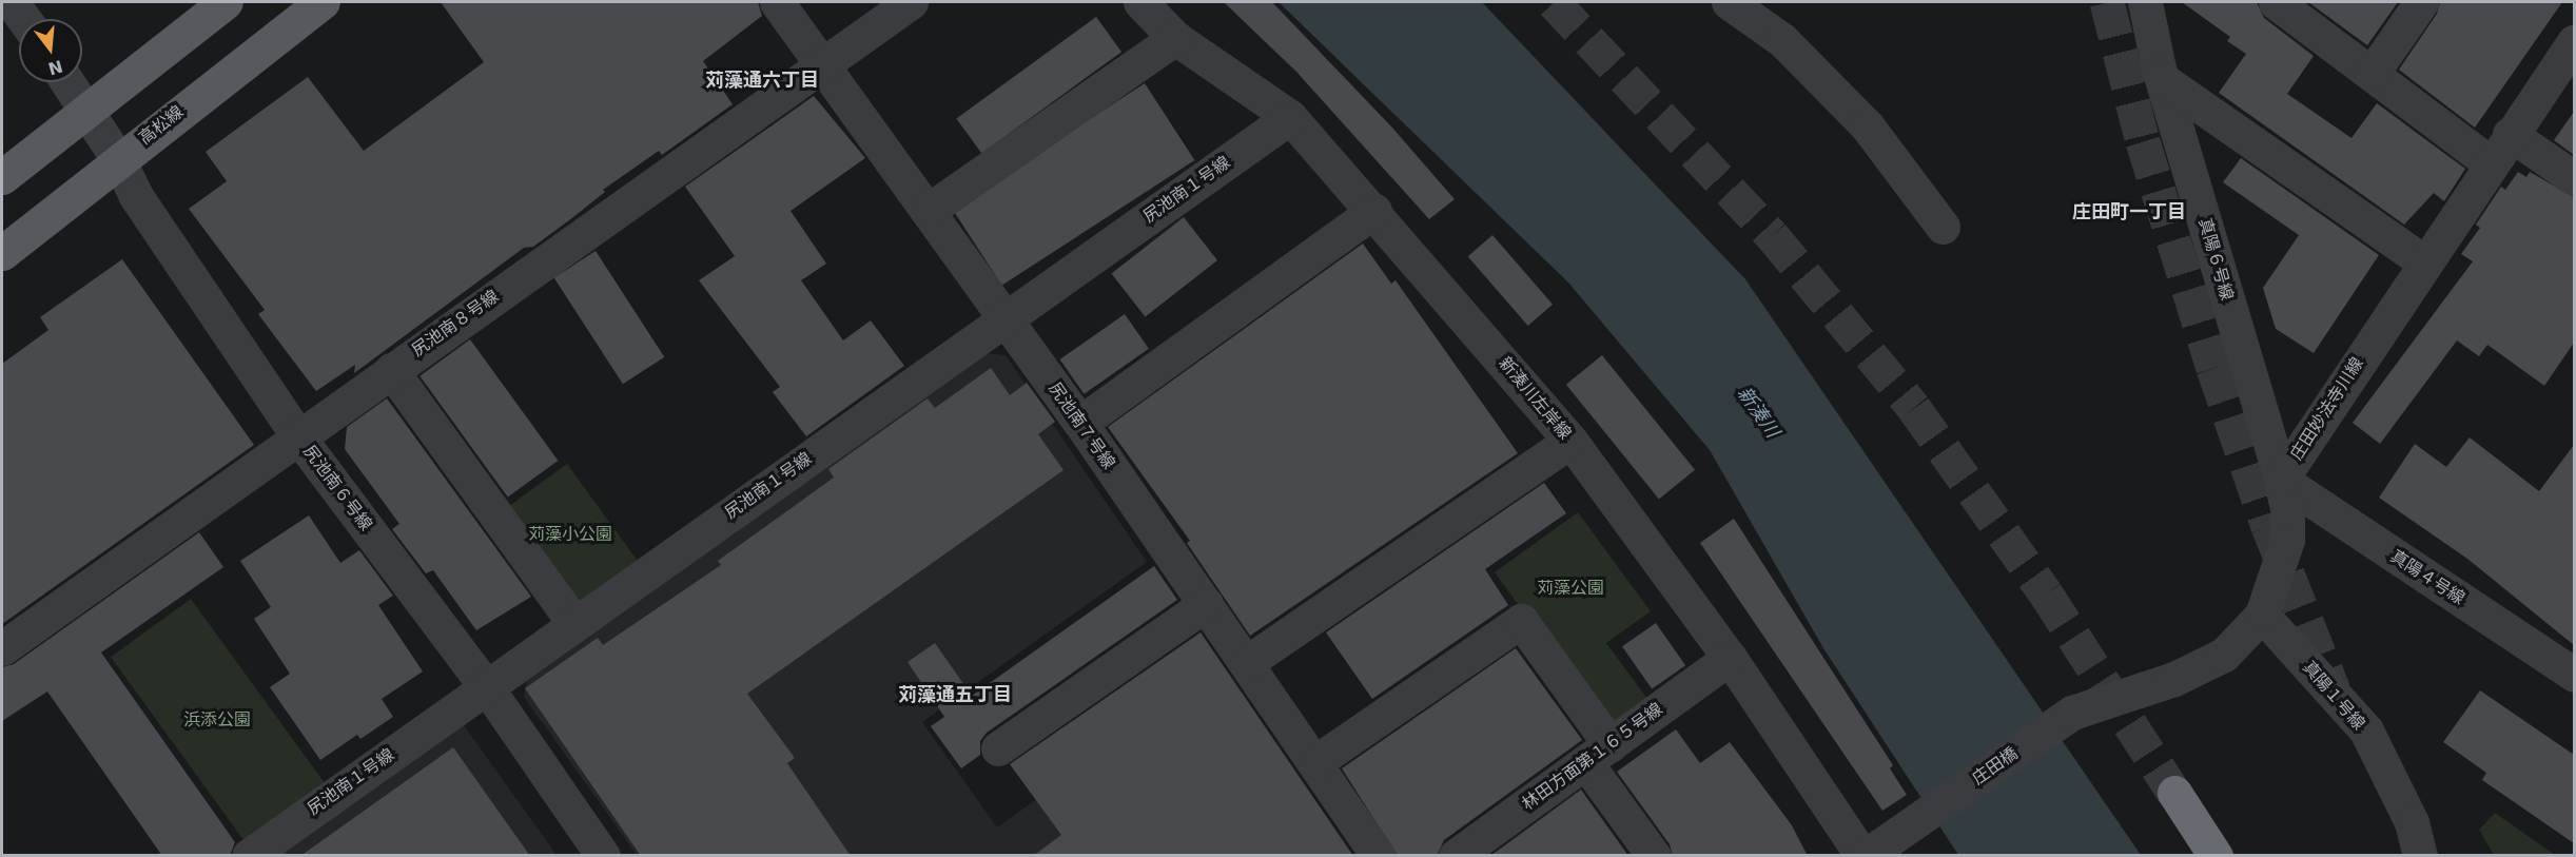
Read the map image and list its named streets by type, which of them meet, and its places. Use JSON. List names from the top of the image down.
{
  "streets": {
    "main road": ["高松線"],
    "street": [
      "尻池南１号線",
      "真陽６号線",
      "尻池南８号線",
      "新湊川左岸線",
      "庄田妙法寺川線",
      "尻池南７号線",
      "尻池南６号線",
      "真陽４号線",
      "真陽１号線",
      "林田方面第１６５号線",
      "庄田橋"
    ]
  },
  "crossings": [
    ["高松線", "尻池南６号線"],
    ["尻池南１号線", "新湊川左岸線"],
    ["尻池南１号線", "尻池南７号線"],
    ["尻池南１号線", "尻池南６号線"],
    ["真陽６号線", "庄田妙法寺川線"],
    ["真陽６号線", "真陽４号線"],
    ["尻池南８号線", "尻池南７号線"],
    ["尻池南８号線", "尻池南６号線"],
    ["新湊川左岸線", "林田方面第１６５号線"],
    ["新湊川左岸線", "庄田橋"],
    ["庄田妙法寺川線", "真陽４号線"],
    ["庄田妙法寺川線", "真陽１号線"],
    ["庄田妙法寺川線", "庄田橋"]
  ],
  "districts": ["苅藻通六丁目", "庄田町一丁目", "苅藻通五丁目"],
  "water": ["新湊川"],
  "parks": ["苅藻小公園", "苅藻公園", "浜添公園"],
  "north": "bottom"
}
